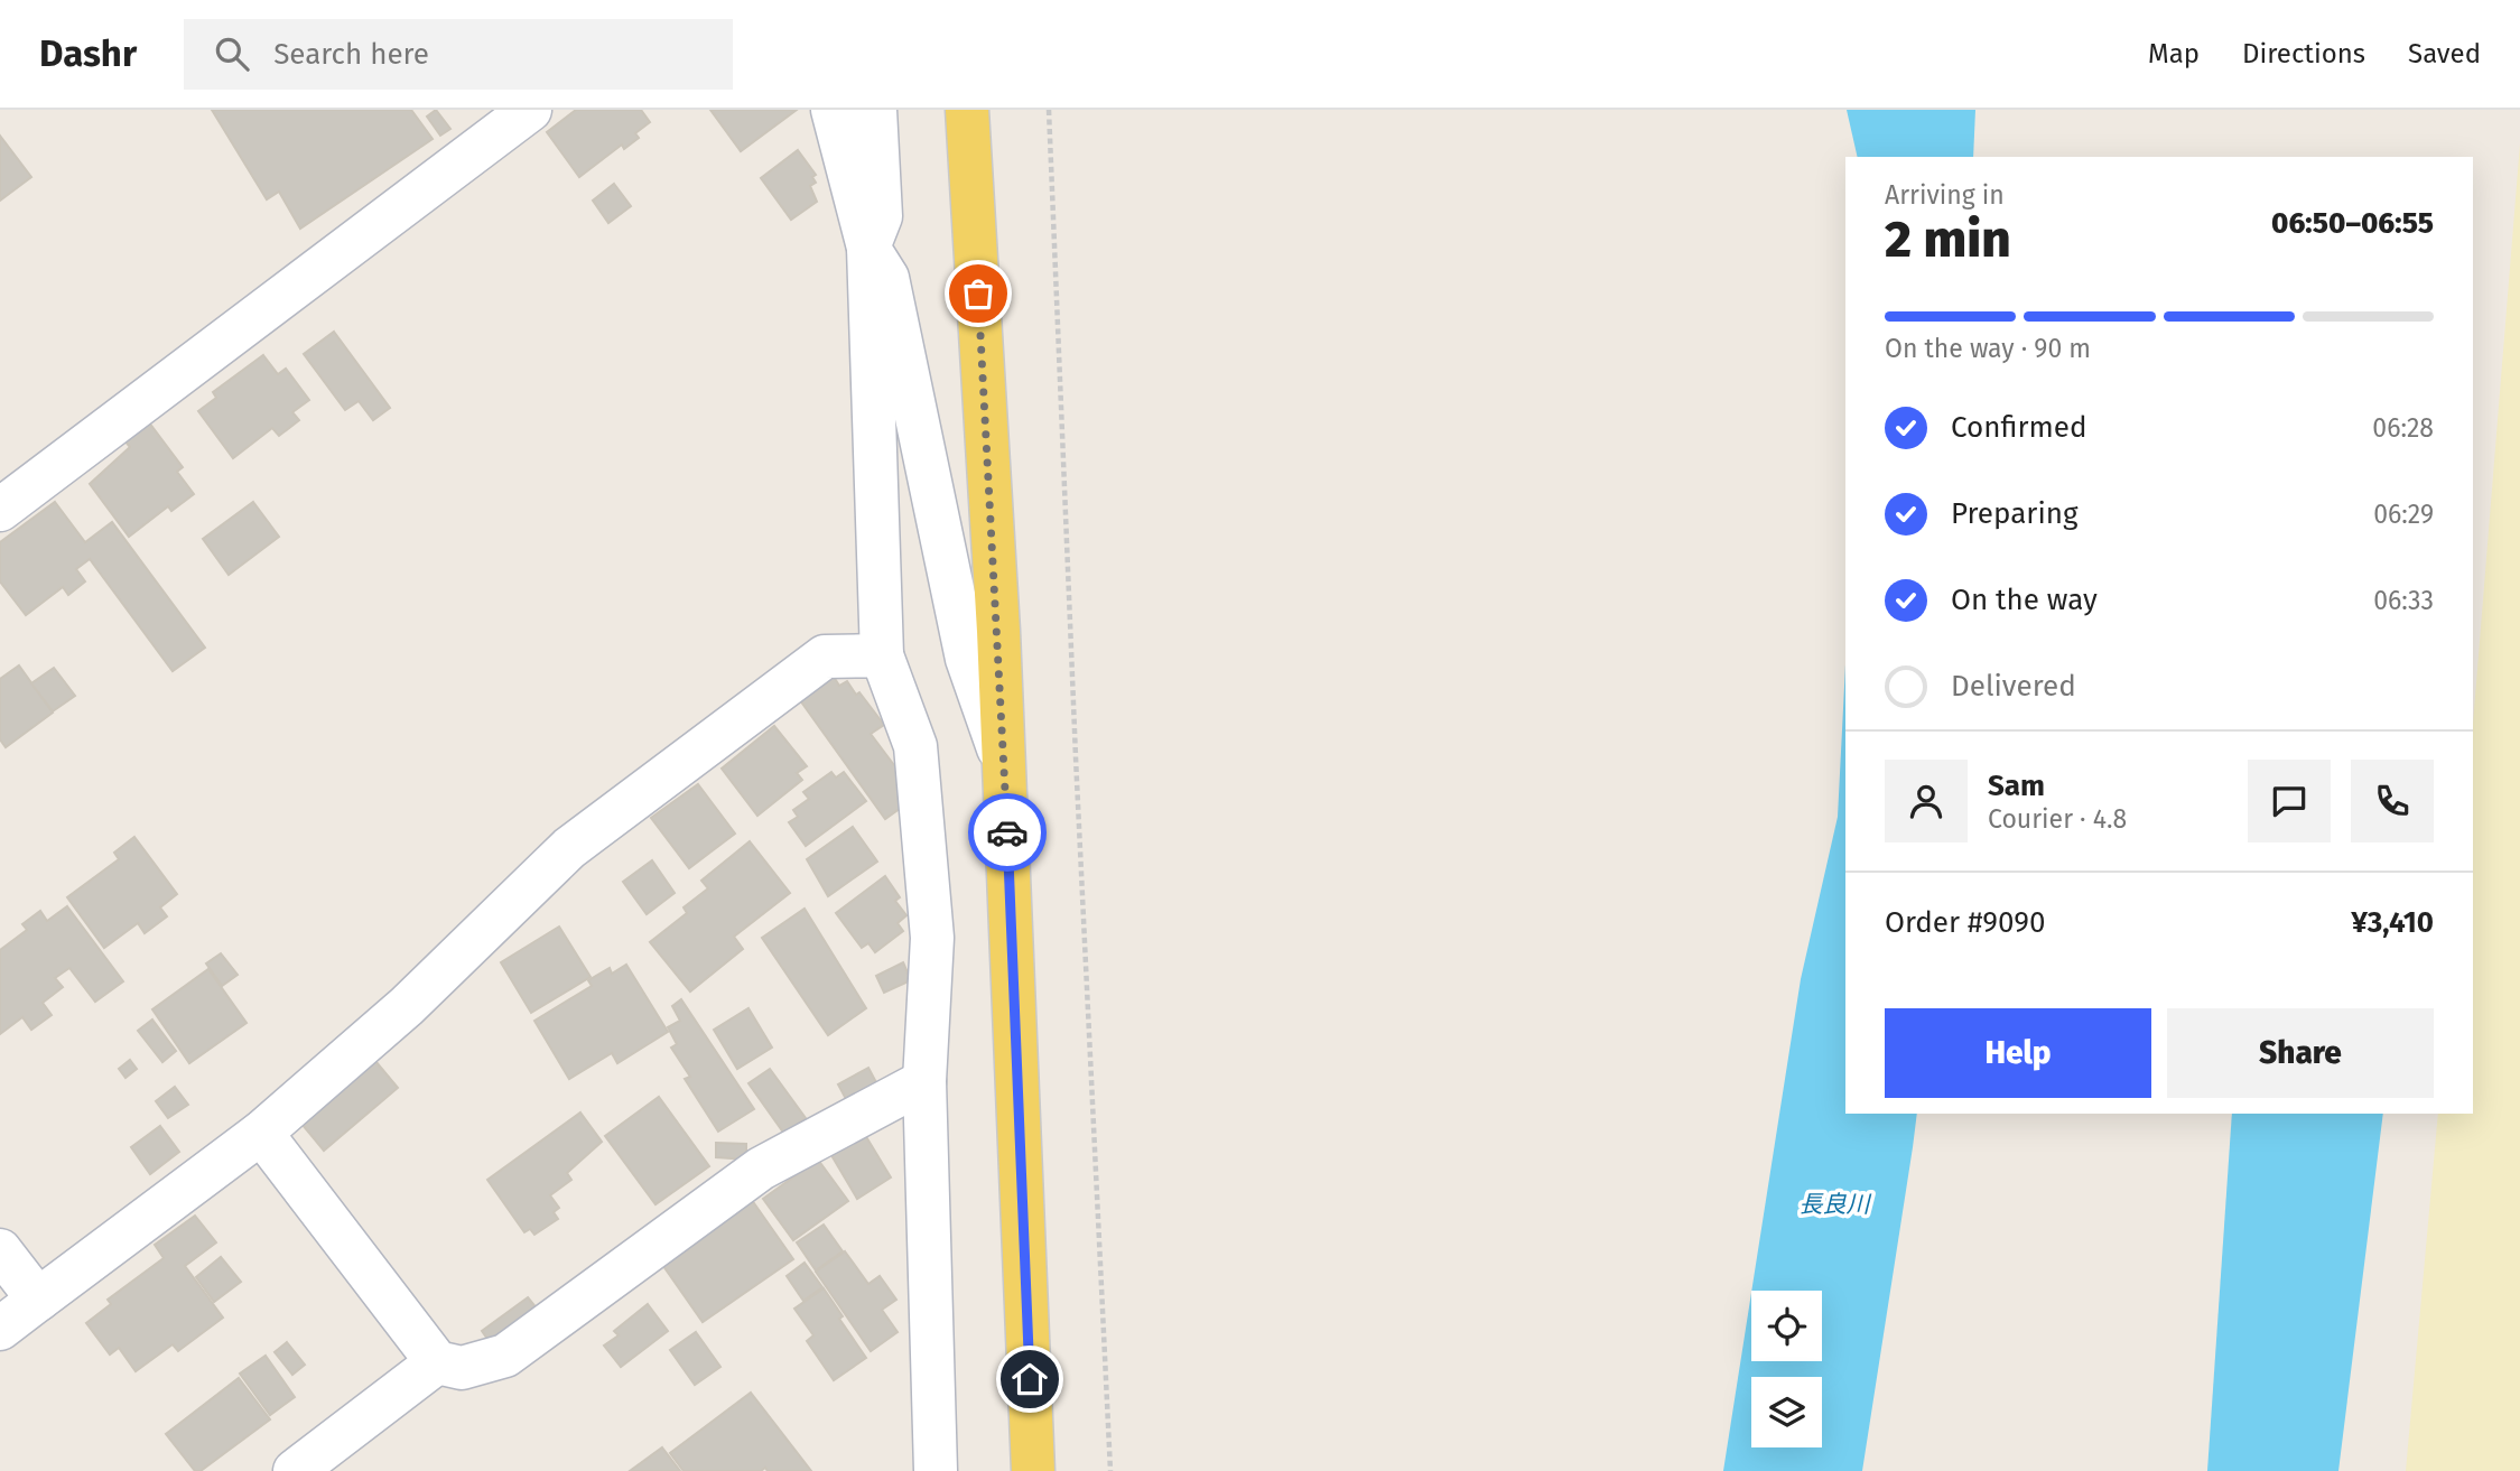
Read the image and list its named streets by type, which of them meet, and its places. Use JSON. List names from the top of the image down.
{
  "water": ["長良川"],
  "page": {
    "header": "Dashr",
    "search": "Search here",
    "nav": ["Map", "Directions", "Saved"],
    "heading": ["2 min", "Arriving in", "06:50–06:55"],
    "panel": [
      "Sam",
      "Courier · 4.8",
      "Order #9090",
      "¥3,410"
    ],
    "bar": "On the way · 90 m",
    "list": [
      ["Confirmed", "06:28"],
      ["Preparing", "06:29"],
      ["On the way", "06:33"],
      "Delivered"
    ],
    "buttons": ["Help", "Share"]
  }
}
